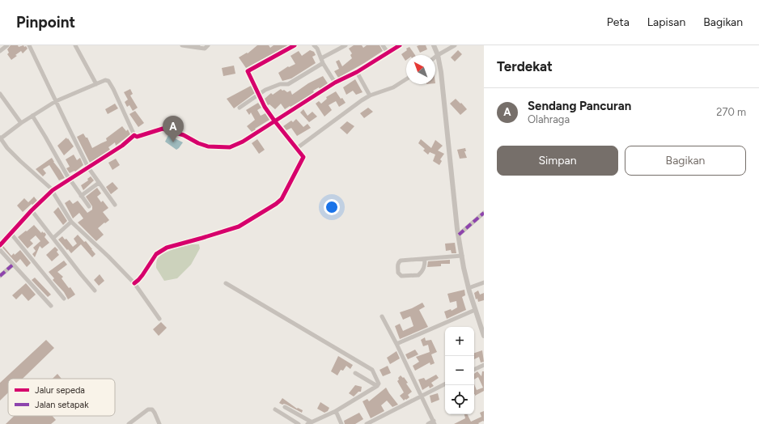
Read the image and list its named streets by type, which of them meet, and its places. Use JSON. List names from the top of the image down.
{
  "legend": ["Jalur sepeda", "Jalan setapak"],
  "north": "top left",
  "page": {
    "header": "Pinpoint",
    "nav": ["Peta", "Lapisan", "Bagikan"],
    "heading": "Terdekat",
    "list": [
      {
        "mark": "A",
        "name": "Sendang Pancuran",
        "note": "Olahraga",
        "value": "270 m"
      }
    ],
    "pins": "A",
    "buttons": ["Simpan", "Bagikan"],
    "map_buttons": ["+", "−"]
  }
}
